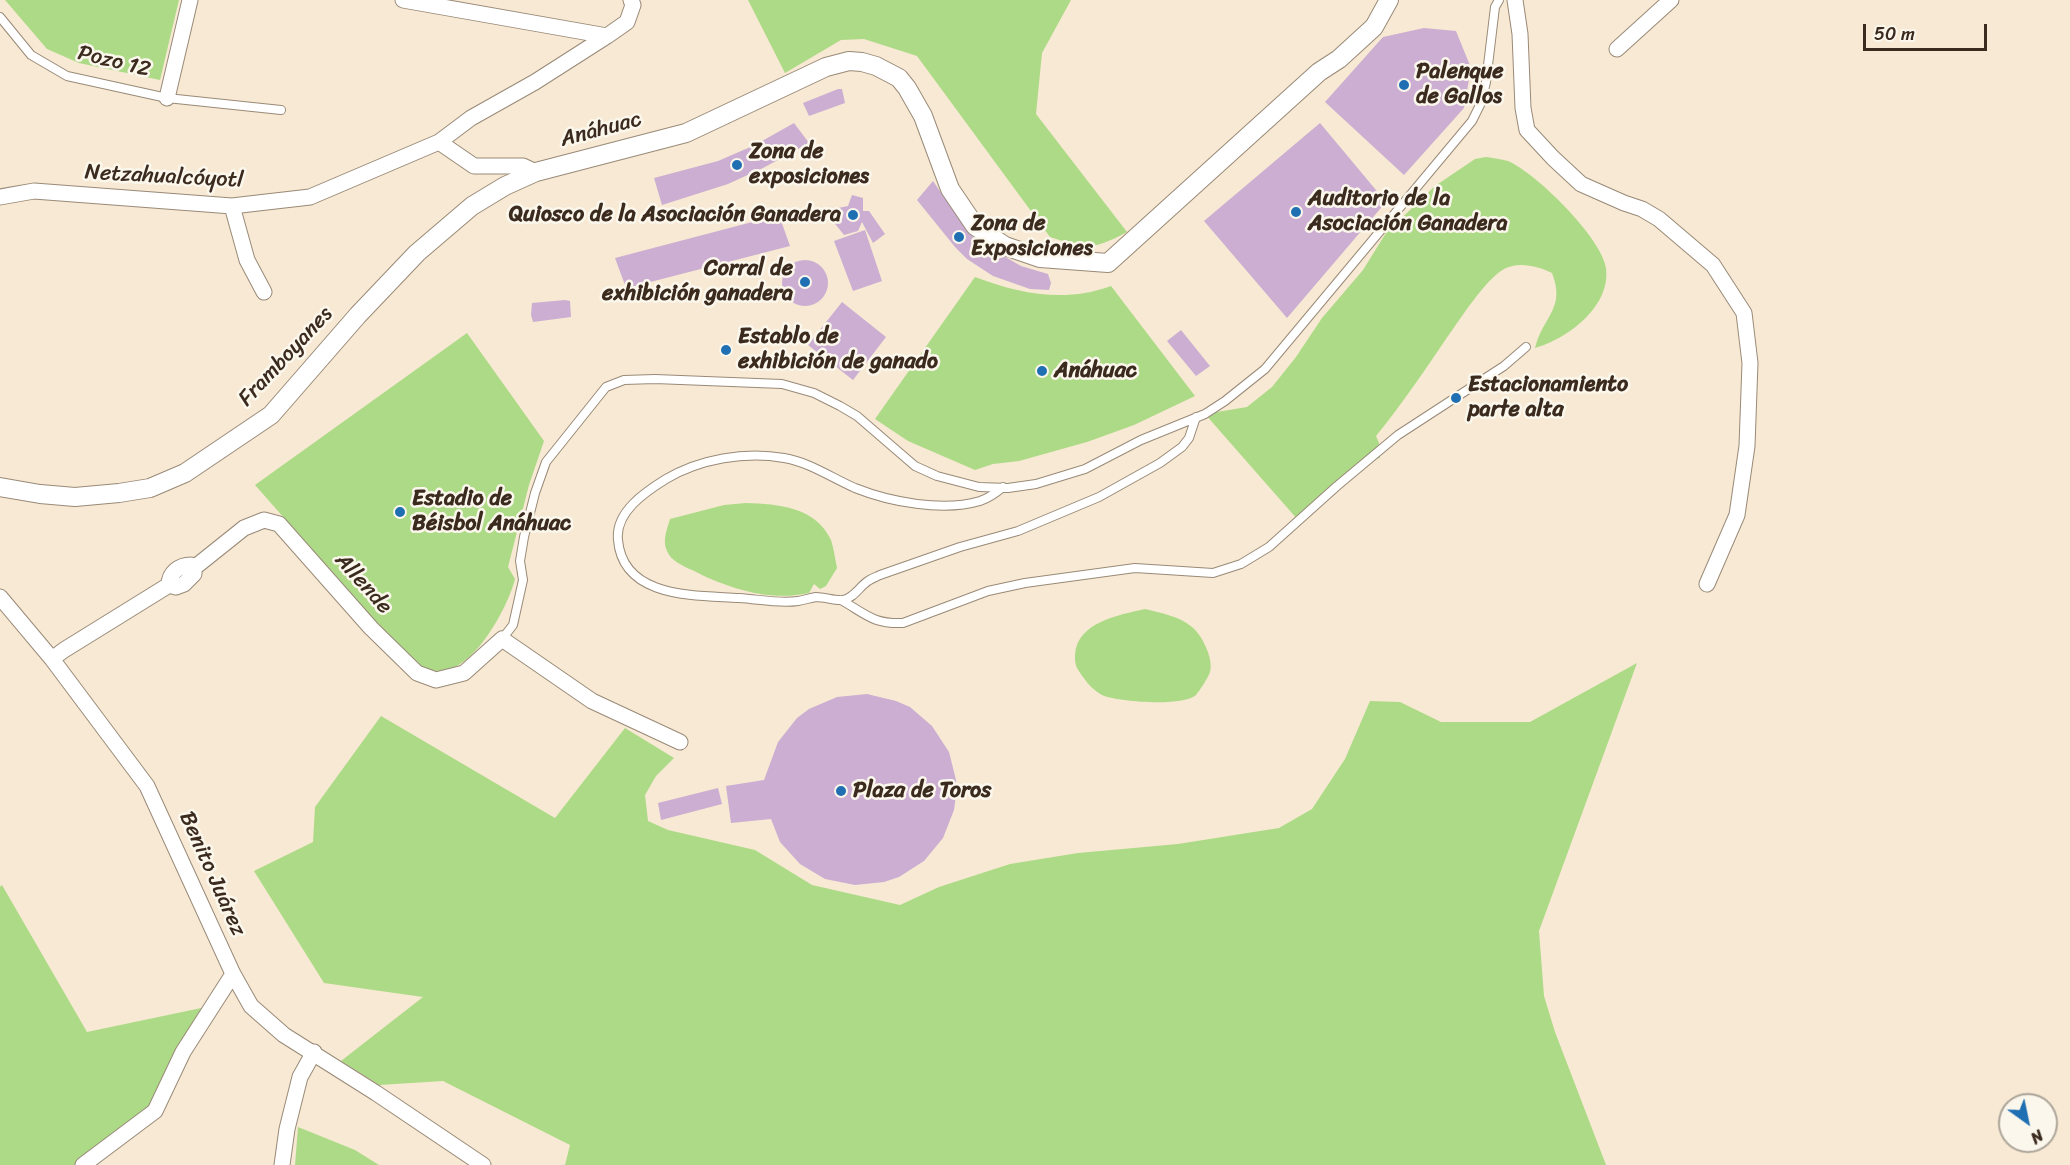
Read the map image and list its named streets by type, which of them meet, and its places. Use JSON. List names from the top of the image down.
{
  "streets": {
    "street": [
      "Pozo 12",
      "Anáhuac",
      "Netzahualcóyotl",
      "Framboyanes",
      "Allende",
      "Benito Juárez"
    ]
  },
  "crossings": [
    ["Anáhuac", "Framboyanes"],
    ["Allende", "Benito Juárez"]
  ],
  "places": [
    "Palenque de Gallos",
    "Zona de exposiciones",
    "Auditorio de la Asociación Ganadera",
    "Quiosco de la Asociación Ganadera",
    "Zona de Exposiciones",
    "Corral de exhibición ganadera",
    "Establo de exhibición de ganado",
    "Anáhuac",
    "Estacionamiento parte alta",
    "Estadio de Béisbol Anáhuac",
    "Plaza de Toros"
  ],
  "scale_bar": "50 m",
  "north": "bottom right"
}
